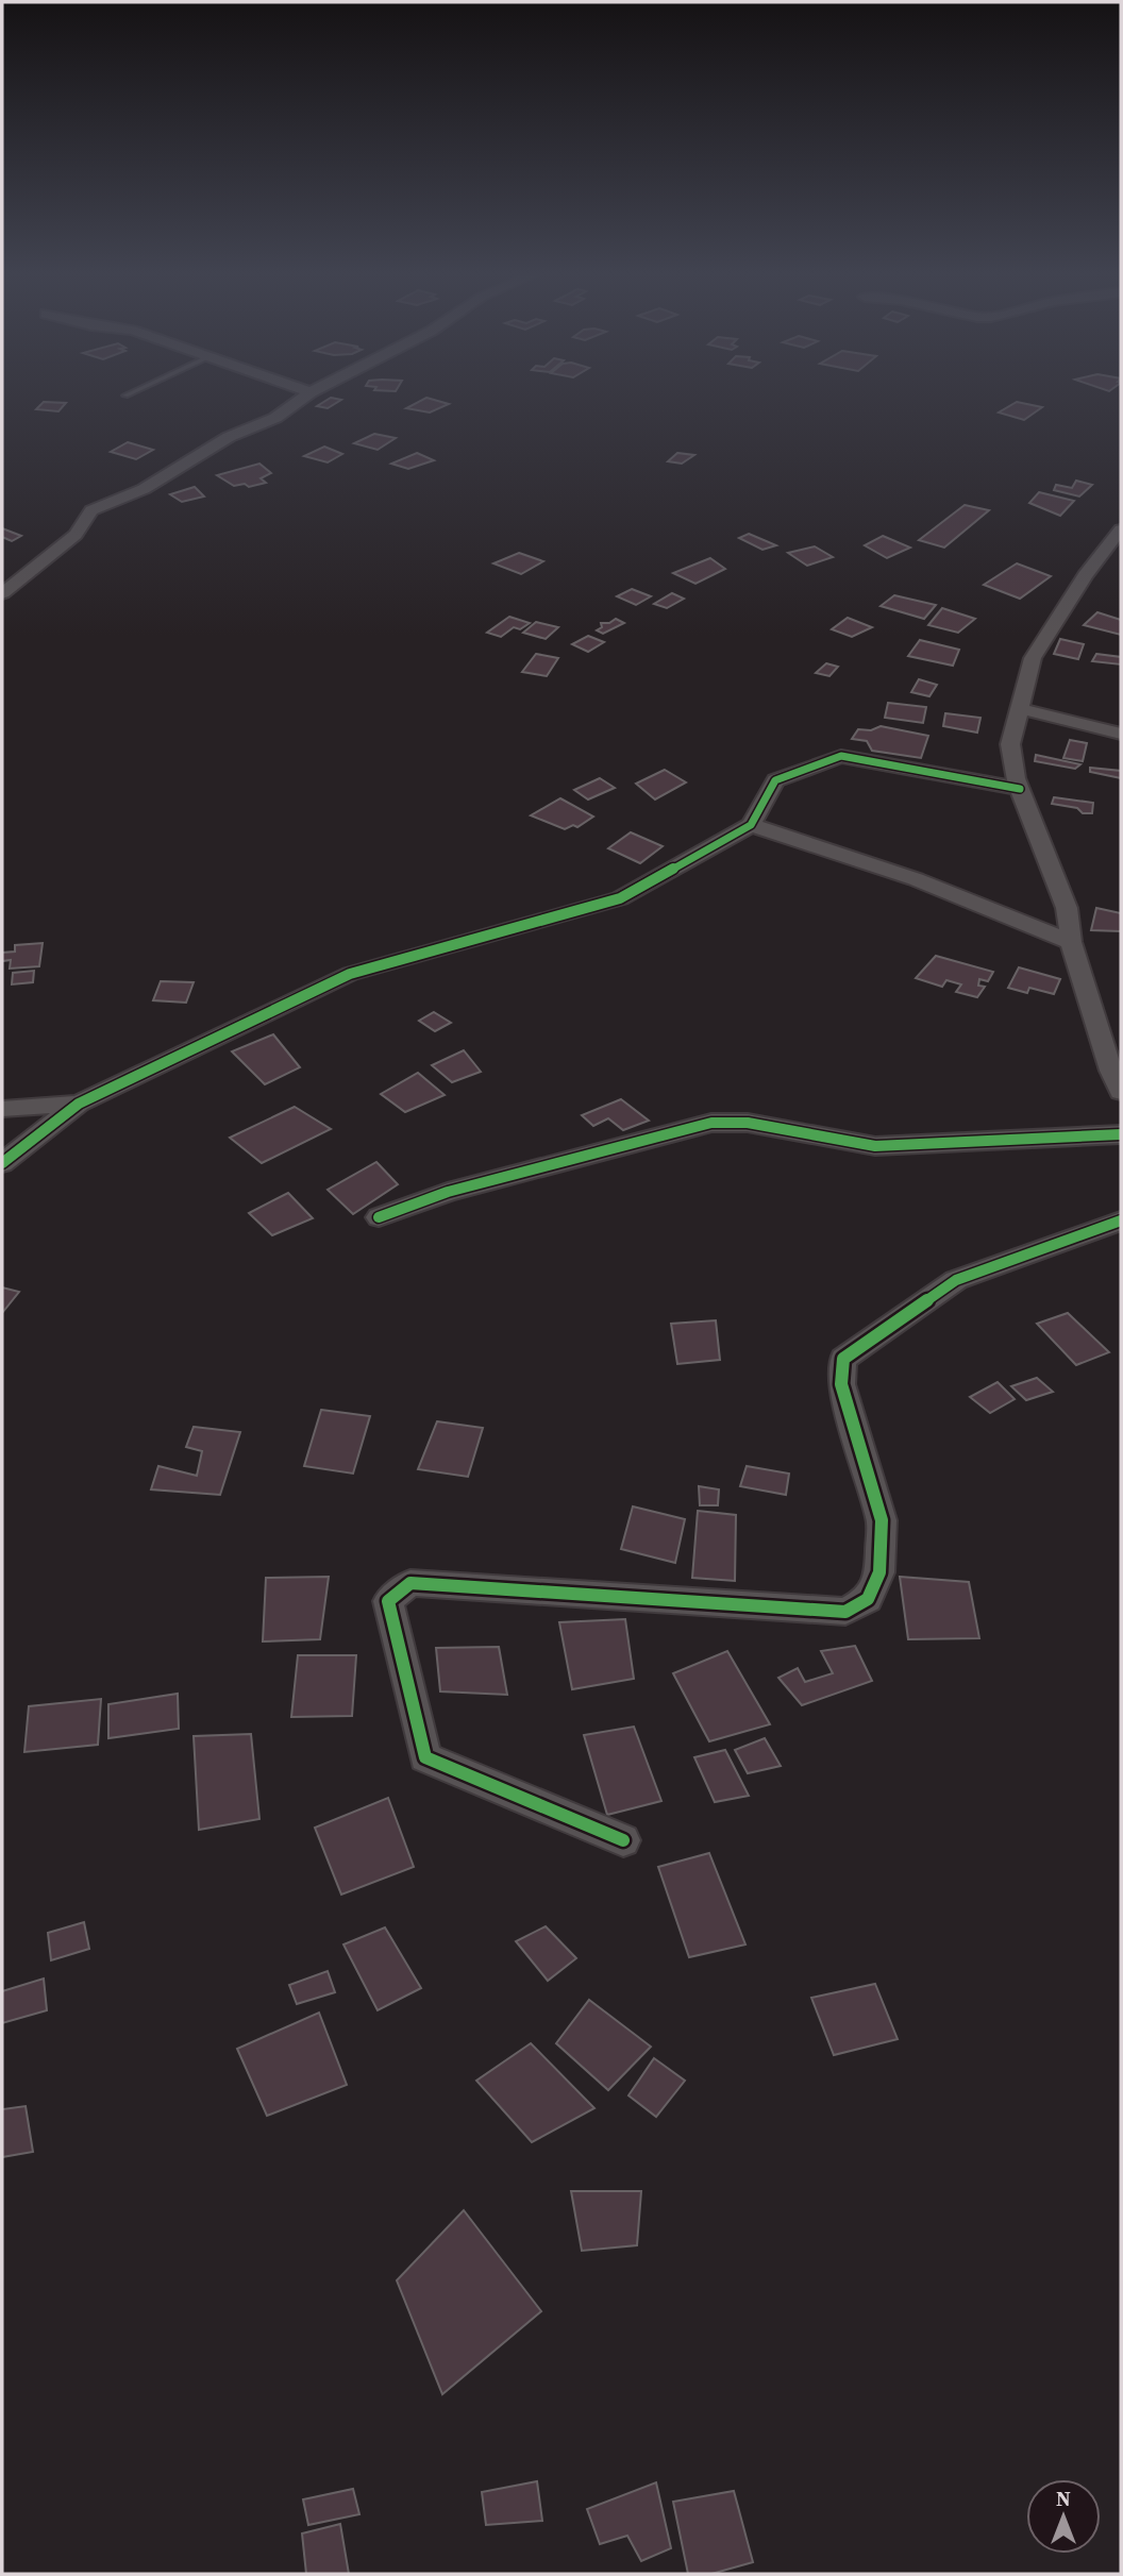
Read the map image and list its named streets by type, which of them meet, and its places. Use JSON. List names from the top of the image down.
{
  "north": "top"
}
